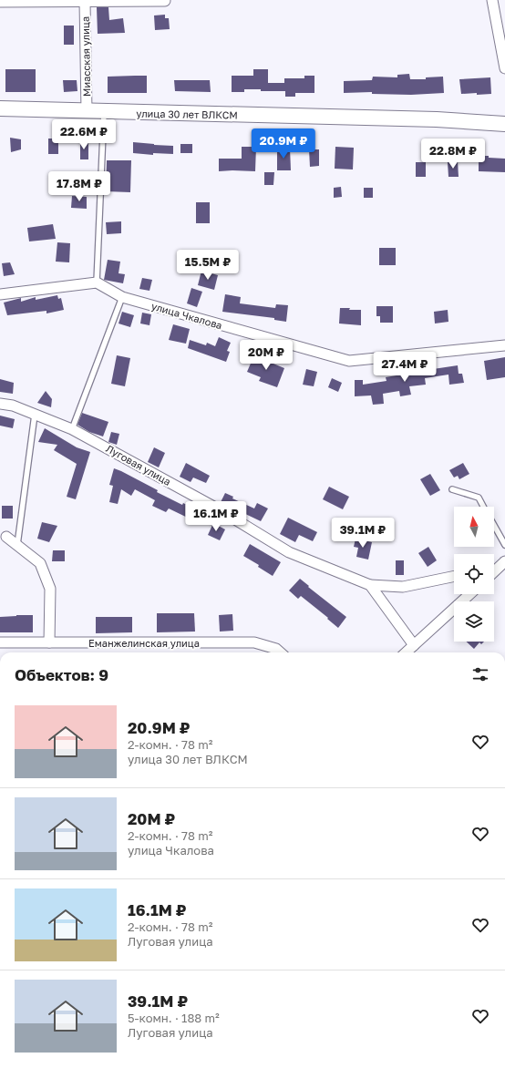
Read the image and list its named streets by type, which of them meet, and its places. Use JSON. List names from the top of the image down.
{
  "streets": {
    "main road": ["улица 30 лет ВЛКСМ"],
    "street": [
      "Миасская улица",
      "улица Чкалова",
      "Луговая улица",
      "Еманжелинская улица"
    ]
  },
  "crossings": [
    ["Миасская улица", "улица 30 лет ВЛКСМ"]
  ],
  "north": "top",
  "page": {
    "price": [
      "22.6M ₽",
      "20.9M ₽",
      "22.8M ₽",
      "17.8M ₽",
      "15.5M ₽",
      "20M ₽",
      "27.4M ₽",
      "16.1M ₽",
      "39.1M ₽"
    ],
    "heading": "Объектов: 9",
    "list": [
      {
        "name": "20.9M ₽",
        "note": "2-комн. · 78 m² · улица 30 лет ВЛКСМ"
      },
      {
        "name": "20M ₽",
        "note": "2-комн. · 78 m² · улица Чкалова"
      },
      {
        "name": "16.1M ₽",
        "note": "2-комн. · 78 m² · Луговая улица"
      },
      {
        "name": "39.1M ₽",
        "note": "5-комн. · 188 m² · Луговая улица"
      }
    ]
  }
}
